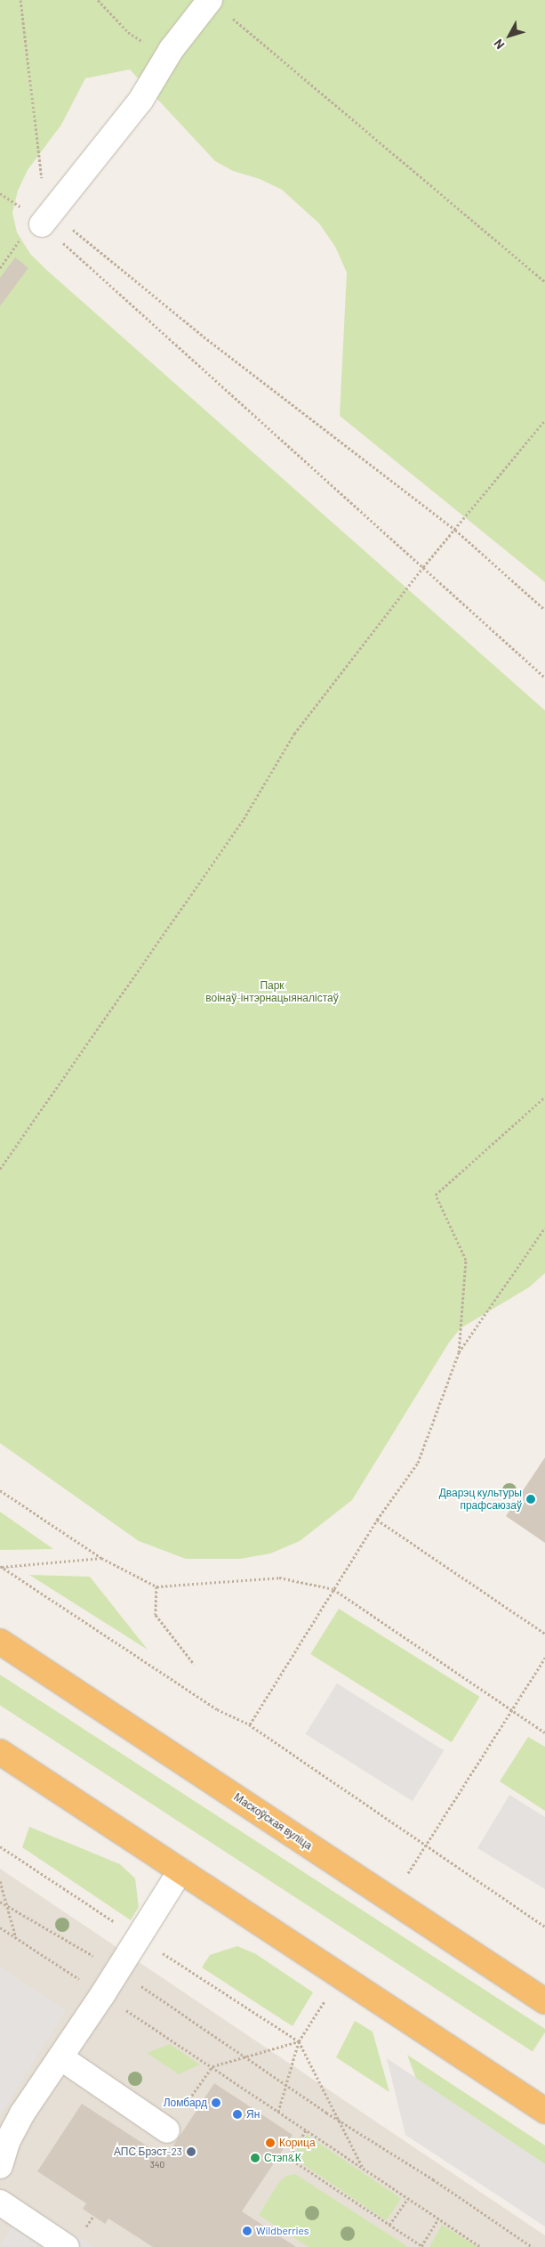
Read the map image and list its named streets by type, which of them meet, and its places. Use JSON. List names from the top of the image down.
{
  "streets": {
    "highway": ["Маскоўская вуліца"]
  },
  "parks": ["Парк воінаў-інтэрнацыяналістаў"],
  "places": [
    "Дварэц культуры прафсаюзаў",
    "Ломбард",
    "Ян",
    "Корица",
    "АПС Брэст-23",
    "Стэп&К",
    "Wildberries"
  ],
  "house_numbers": ["340"],
  "north": "bottom left"
}
